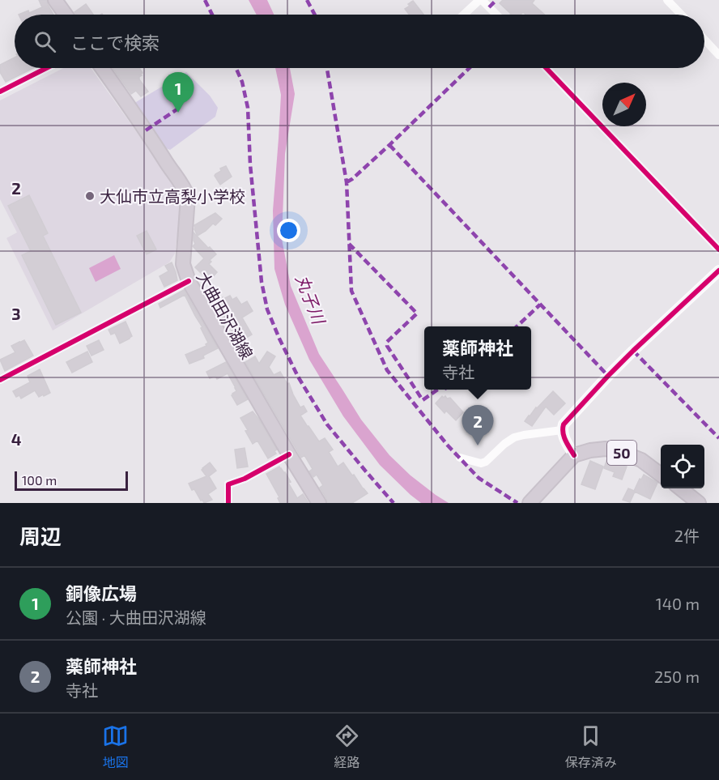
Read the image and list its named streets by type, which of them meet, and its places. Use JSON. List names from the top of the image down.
{
  "streets": {
    "main road": ["大曲田沢湖線", "50"]
  },
  "water": ["丸子川"],
  "places": ["大仙市立高梨小学校"],
  "scale_bar": "100 m",
  "north": "top right",
  "page": {
    "search": "ここで検索",
    "pins": ["1", "2"],
    "popup": ["薬師神社", "寺社"],
    "scale": "100 m",
    "heading": ["周辺", "2件"],
    "list": [
      {
        "mark": "1",
        "name": "銅像広場",
        "note": "公園 · 大曲田沢湖線",
        "value": "140 m"
      },
      {
        "mark": "2",
        "name": "薬師神社",
        "note": "寺社",
        "value": "250 m"
      }
    ],
    "nav": ["地図", "経路", "保存済み"]
  },
  "grid": {
    "rows": ["2", "3", "4"]
  }
}
